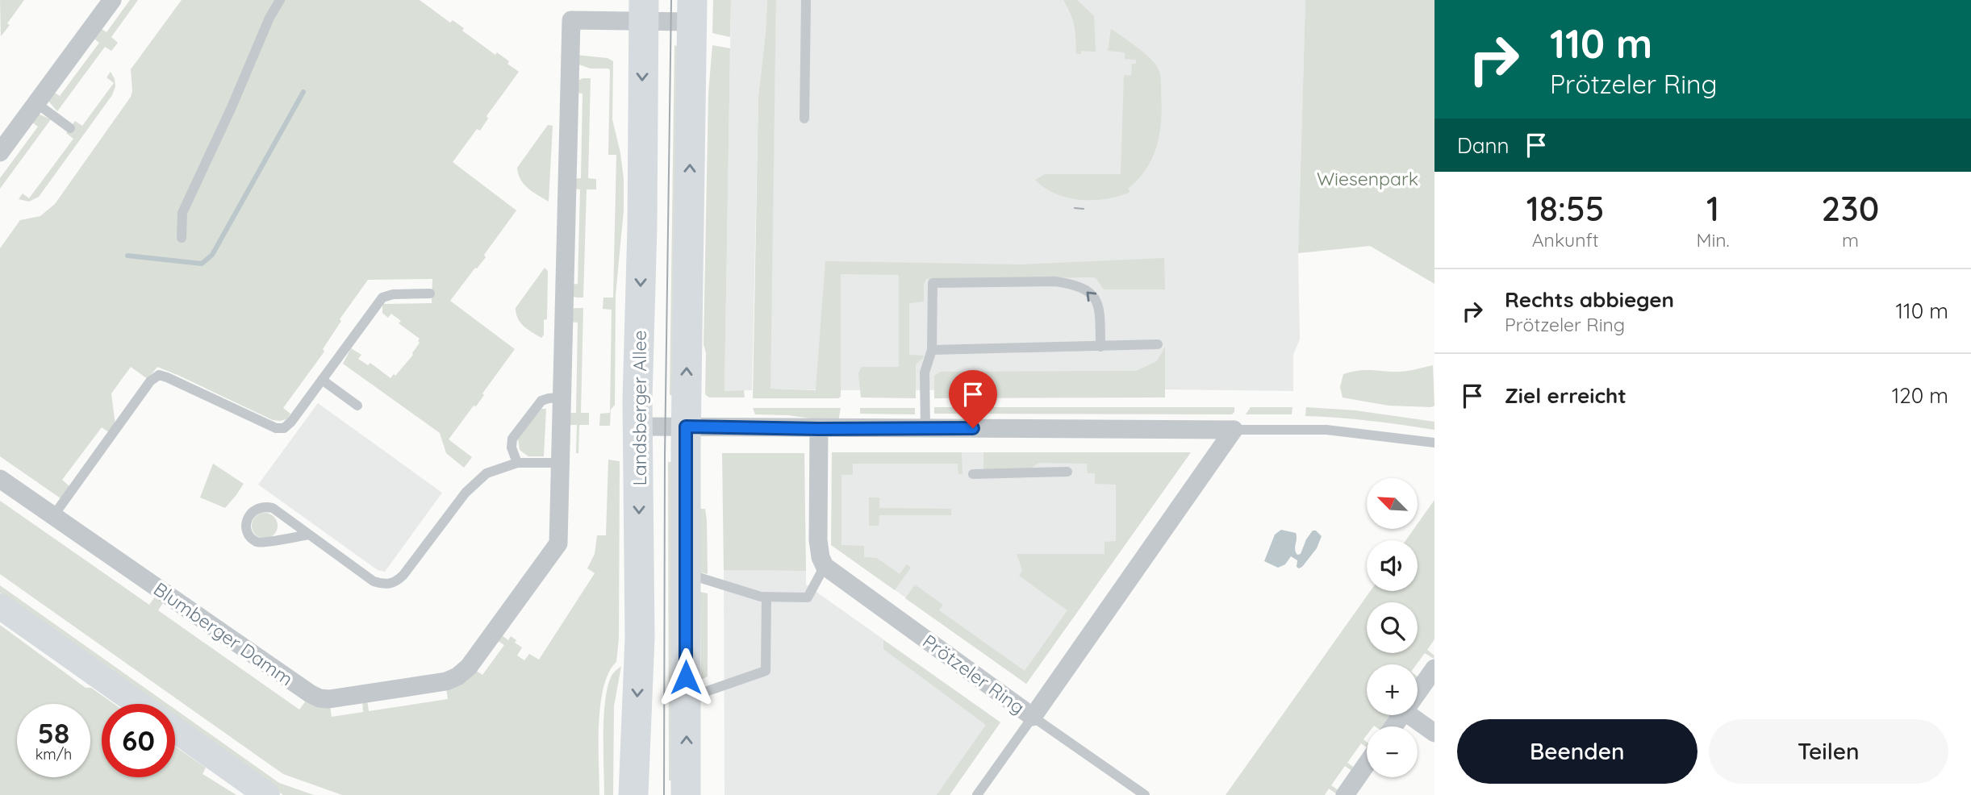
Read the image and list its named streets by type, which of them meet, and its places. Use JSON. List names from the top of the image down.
{
  "streets": {
    "main road": ["Landsberger Allee"],
    "street": ["Blumberger Damm", "Prötzeler Ring"]
  },
  "parks": ["Wiesenpark"],
  "north": "top left",
  "page": {
    "turn": ["110 m", "Prötzeler Ring"],
    "then": "Dann",
    "eta": [
      "18:55",
      "Ankunft",
      "1",
      "Min.",
      "230",
      "m"
    ],
    "list": [
      {
        "name": "Rechts abbiegen",
        "note": "Prötzeler Ring",
        "value": "110 m"
      },
      {
        "name": "Ziel erreicht",
        "value": "120 m"
      }
    ],
    "map_buttons": ["+", "−"],
    "speed": "58 km/h",
    "limit": "60",
    "buttons": ["Beenden", "Teilen"]
  }
}
